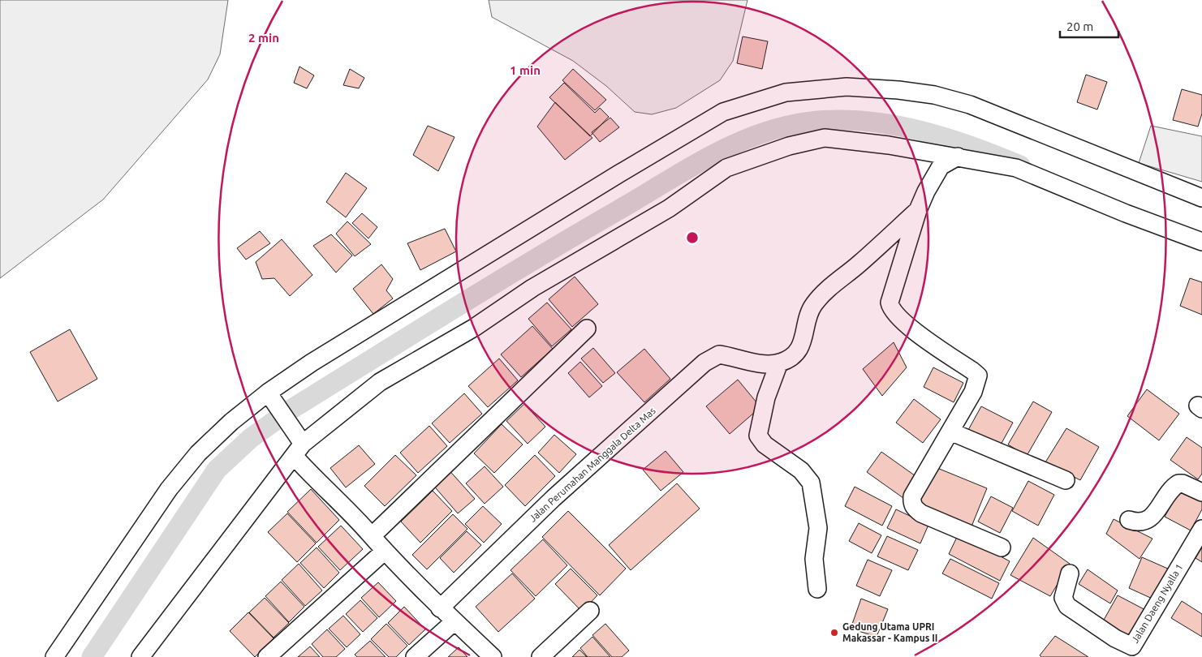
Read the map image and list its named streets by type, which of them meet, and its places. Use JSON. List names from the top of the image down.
{
  "streets": {
    "street": ["Jalan Perumahan Manggala Delta Mas", "Jalan Daeng Nyalla 1"]
  },
  "places": ["Gedung Utama UPRI Makassar - Kampus II"],
  "scale_bar": "20 m",
  "rings": ["2 min", "1 min"]
}
